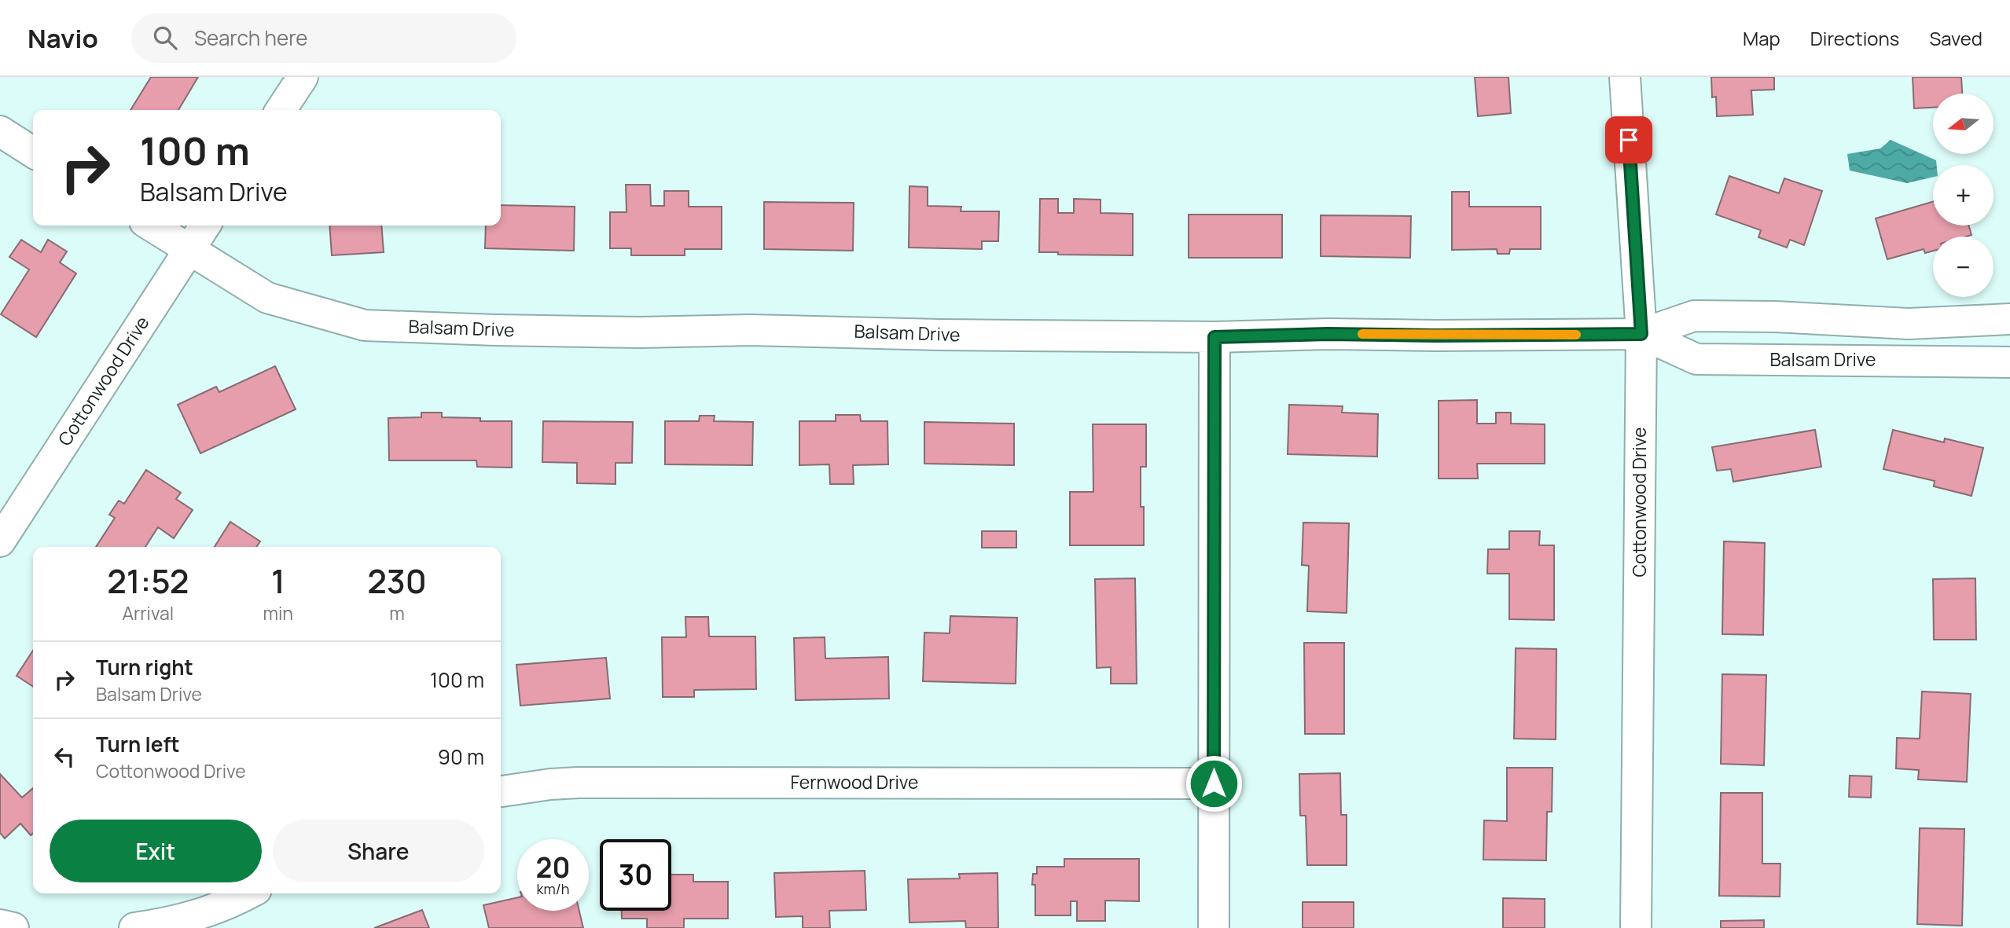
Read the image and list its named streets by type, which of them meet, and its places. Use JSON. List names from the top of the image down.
{
  "streets": {
    "street": ["Balsam Drive", "Cottonwood Drive", "Fernwood Drive"]
  },
  "crossings": [
    ["Balsam Drive", "Cottonwood Drive"]
  ],
  "north": "left",
  "page": {
    "header": "Navio",
    "search": "Search here",
    "nav": ["Map", "Directions", "Saved"],
    "map_buttons": ["+", "−"],
    "turn": ["100 m", "Balsam Drive"],
    "eta": [
      "21:52",
      "Arrival",
      "1",
      "min",
      "230",
      "m"
    ],
    "list": [
      {
        "name": "Turn right",
        "note": "Balsam Drive",
        "value": "100 m"
      },
      {
        "name": "Turn left",
        "note": "Cottonwood Drive",
        "value": "90 m"
      }
    ],
    "buttons": ["Exit", "Share"],
    "speed": "20 km/h",
    "limit": "30"
  }
}
